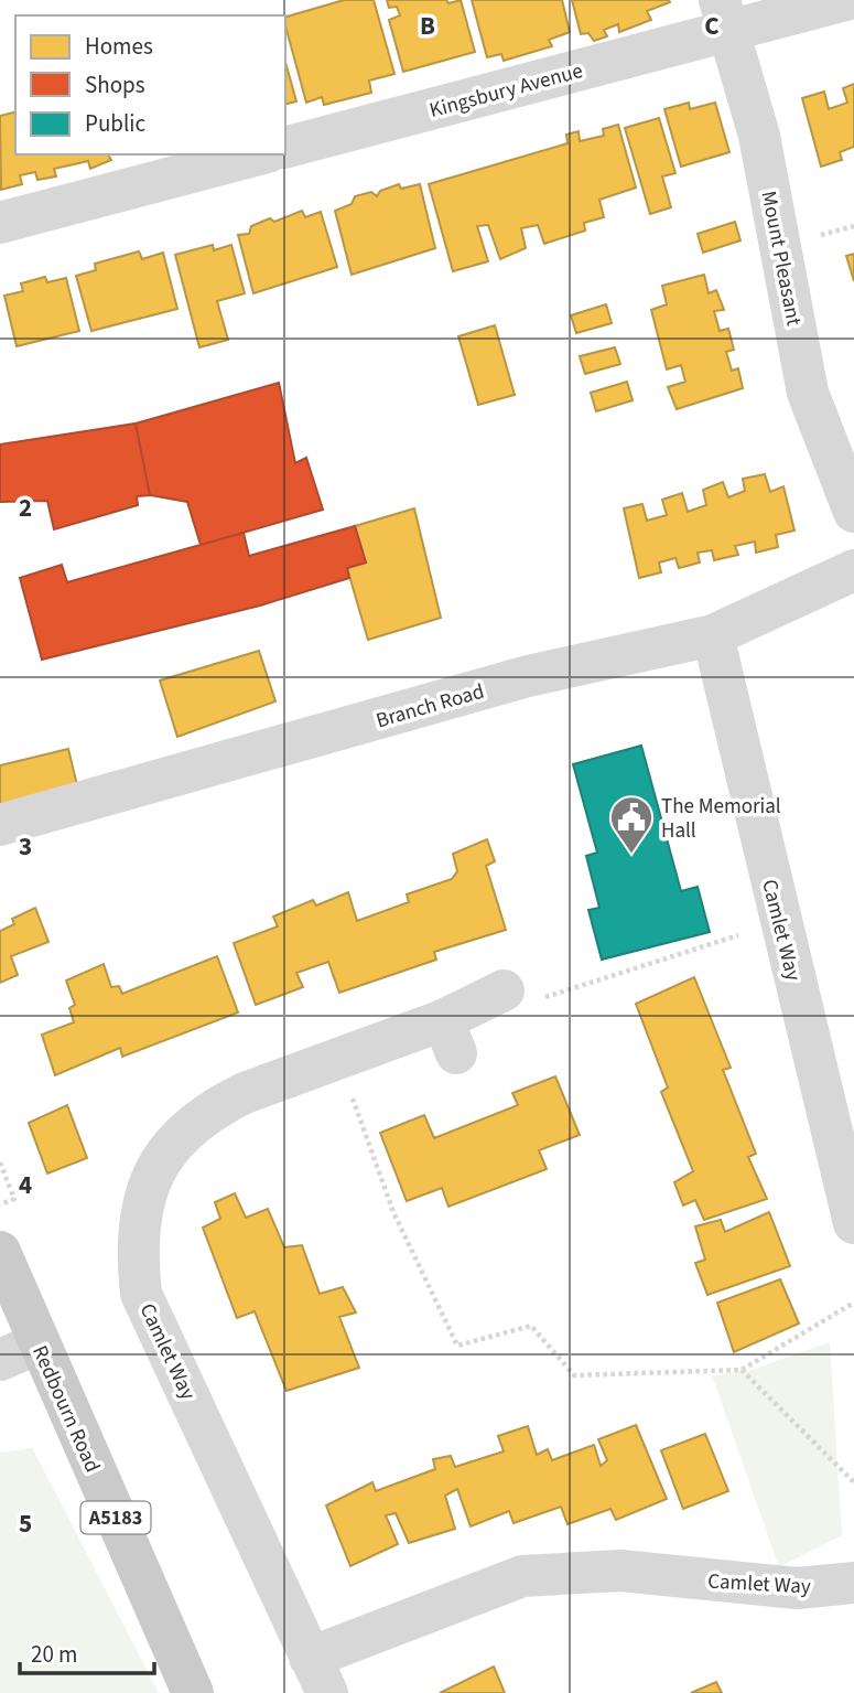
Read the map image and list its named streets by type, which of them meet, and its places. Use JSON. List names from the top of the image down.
{
  "streets": {
    "main road": ["Redbourn Road", "A5183"],
    "street": [
      "Kingsbury Avenue",
      "Mount Pleasant",
      "Branch Road",
      "Camlet Way"
    ]
  },
  "crossings": [
    ["Kingsbury Avenue", "Mount Pleasant"],
    ["Branch Road", "Camlet Way"]
  ],
  "places": {
    "public building": ["The Memorial Hall"]
  },
  "legend": ["Homes", "Shops", "Public"],
  "scale_bar": "20 m",
  "grid": {
    "columns": ["B", "C"],
    "rows": [
      "2",
      "3",
      "4",
      "5"
    ]
  }
}
